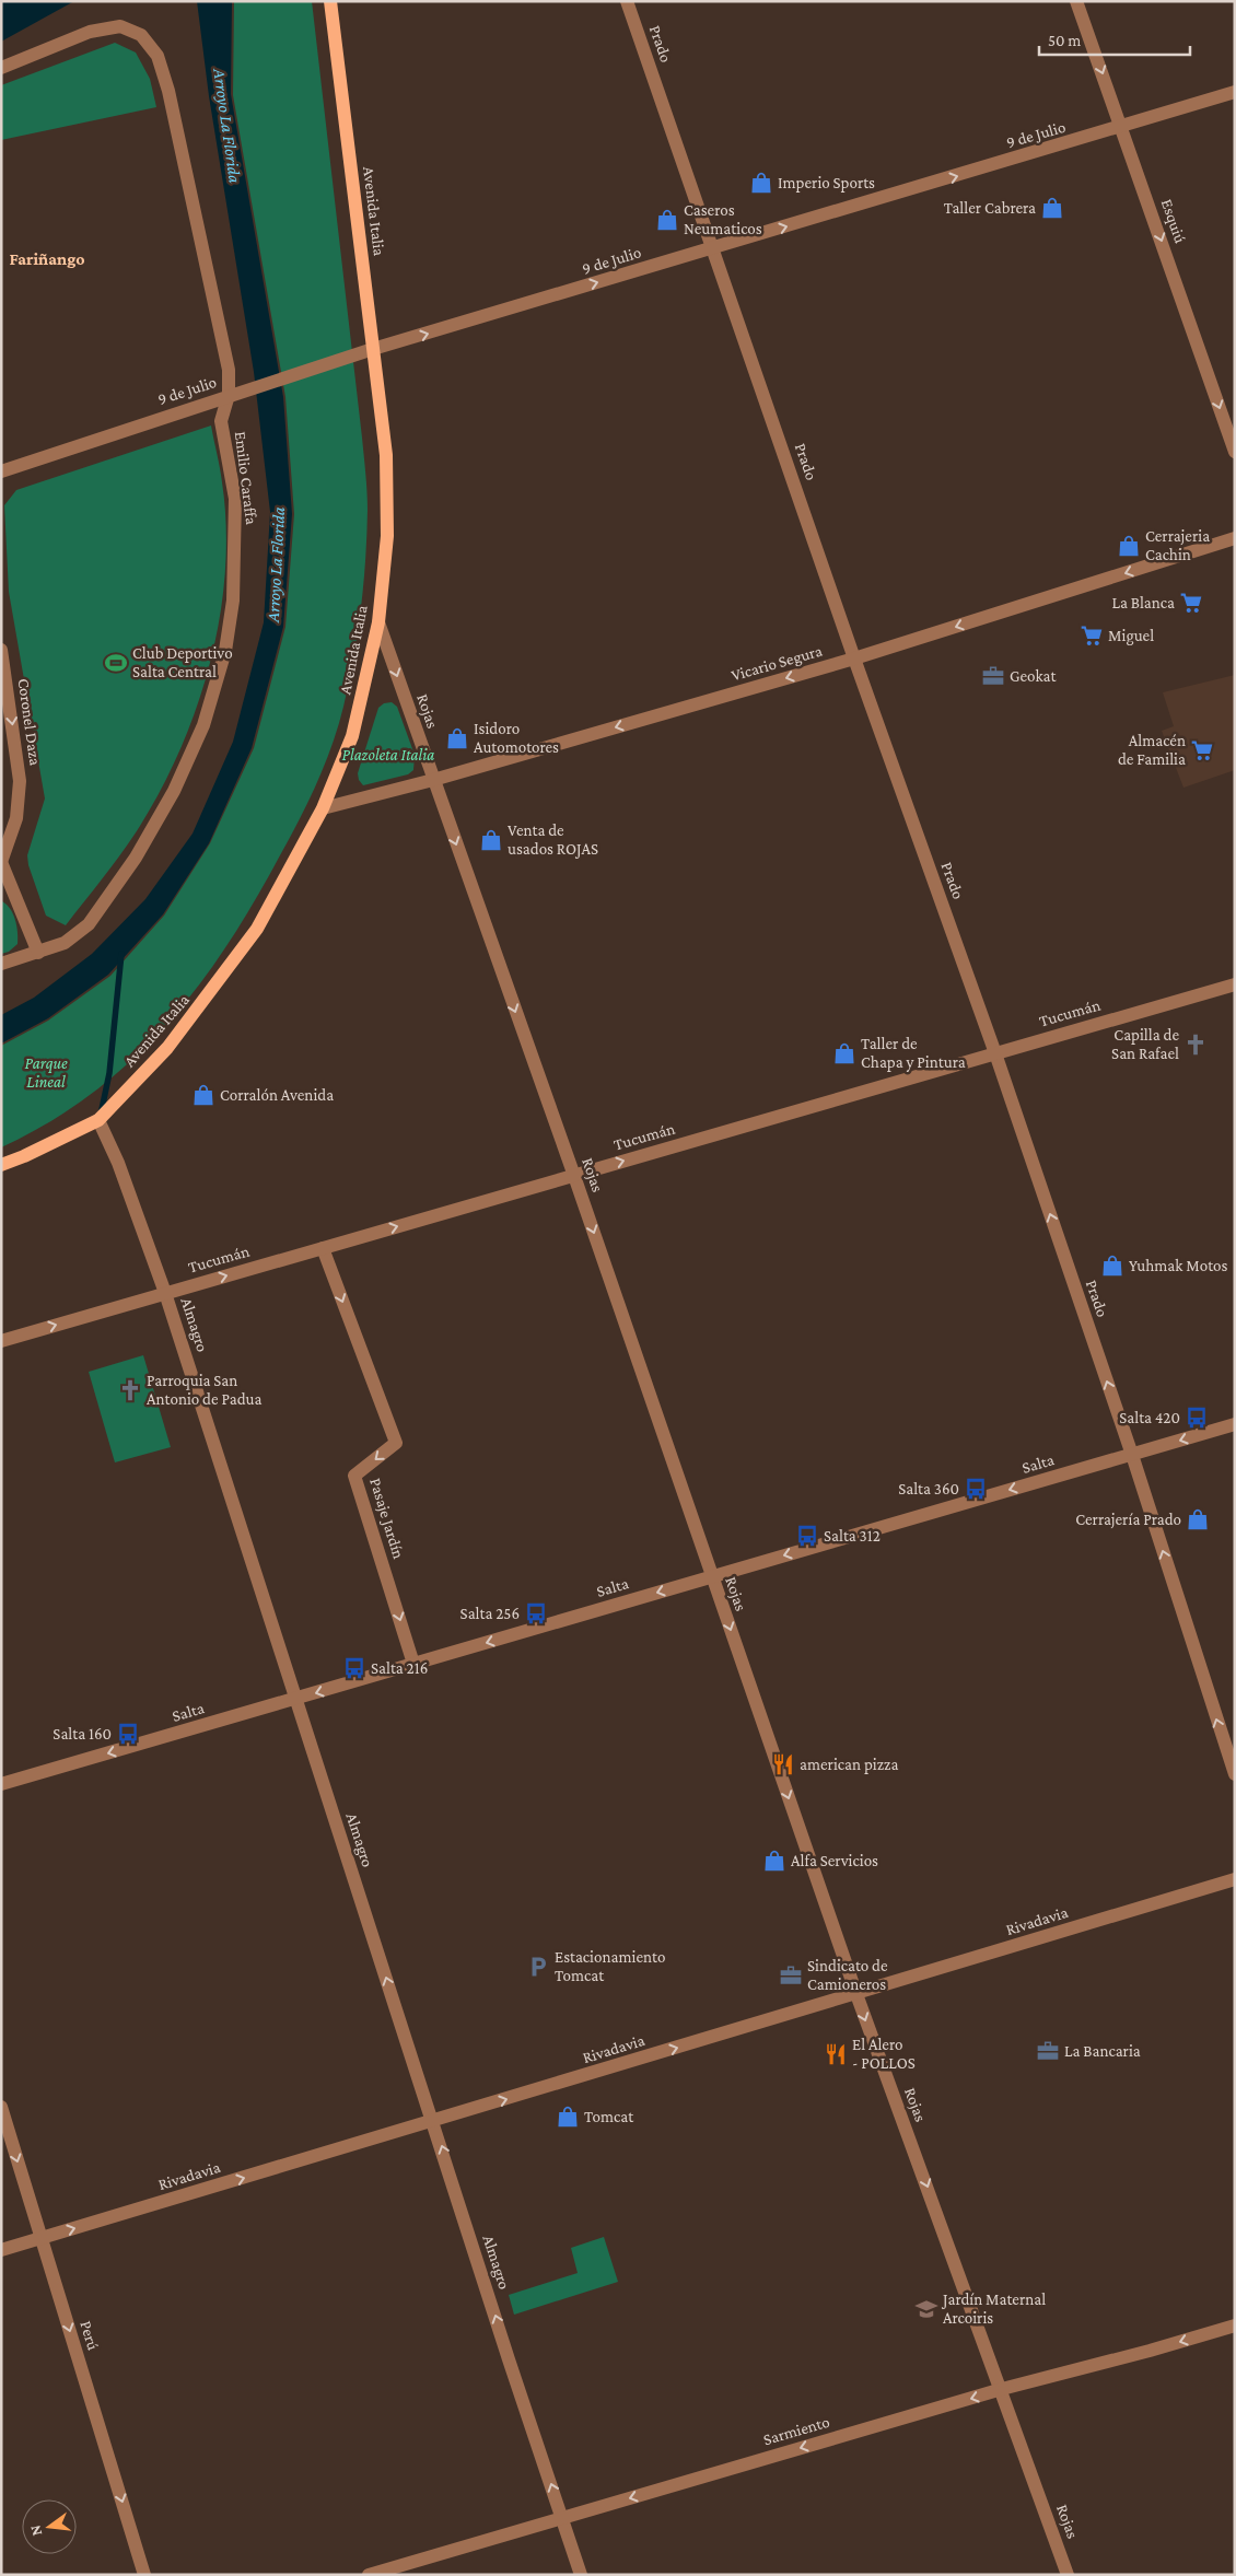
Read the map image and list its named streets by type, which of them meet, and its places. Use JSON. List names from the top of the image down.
{
  "streets": {
    "main road": ["Avenida Italia"],
    "street": [
      "Prado",
      "9 de Julio",
      "Esquiú",
      "Emilio Caraffa",
      "Vicario Segura",
      "Rojas",
      "Coronel Daza",
      "Tucumán",
      "Almagro",
      "Salta",
      "Pasaje Jardín",
      "Rivadavia",
      "Perú",
      "Sarmiento"
    ]
  },
  "crossings": [
    ["Prado", "9 de Julio"],
    ["Prado", "Vicario Segura"],
    ["Prado", "Tucumán"],
    ["Prado", "Salta"],
    ["9 de Julio", "Avenida Italia"],
    ["9 de Julio", "Esquiú"],
    ["9 de Julio", "Emilio Caraffa"],
    ["Avenida Italia", "Vicario Segura"],
    ["Avenida Italia", "Rojas"],
    ["Avenida Italia", "Almagro"],
    ["Vicario Segura", "Rojas"],
    ["Rojas", "Tucumán"],
    ["Rojas", "Salta"],
    ["Rojas", "Rivadavia"],
    ["Rojas", "Sarmiento"],
    ["Tucumán", "Almagro"],
    ["Tucumán", "Pasaje Jardín"],
    ["Almagro", "Salta"],
    ["Almagro", "Rivadavia"],
    ["Almagro", "Sarmiento"],
    ["Salta", "Pasaje Jardín"],
    ["Rivadavia", "Perú"]
  ],
  "one_way": [
    "Prado",
    "9 de Julio",
    "Esquiú",
    "Vicario Segura",
    "Rojas",
    "Coronel Daza",
    "Tucumán",
    "Almagro",
    "Salta",
    "Pasaje Jardín",
    "Rivadavia",
    "Perú",
    "Sarmiento"
  ],
  "districts": ["Fariñango"],
  "water": ["Arroyo La Florida"],
  "parks": ["Plazoleta Italia", "Parque Lineal"],
  "places": {
    "shop": [
      "Imperio Sports",
      "Taller Cabrera",
      "Caseros Neumaticos",
      "Cerrajeria Cachin",
      "Isidoro Automotores",
      "Venta de usados ROJAS",
      "Taller de Chapa y Pintura",
      "Corralón Avenida",
      "Yuhmak Motos",
      "Cerrajería Prado",
      "Alfa Servicios",
      "Tomcat"
    ],
    "supermarket": ["La Blanca", "Miguel", "Almacén de Familia"],
    "sports": ["Club Deportivo Salta Central"],
    "office": ["Geokat", "Sindicato de Camioneros", "La Bancaria"],
    "church": ["Capilla de San Rafael", "Parroquia San Antonio de Padua"],
    "bus stop": [
      "Salta 420",
      "Salta 360",
      "Salta 312",
      "Salta 256",
      "Salta 216",
      "Salta 160"
    ],
    "restaurant": ["american pizza", "El Alero - POLLOS"],
    "parking": ["Estacionamiento Tomcat"],
    "school or university": ["Jardín Maternal Arcoiris"]
  },
  "scale_bar": "50 m",
  "north": "left"
}
